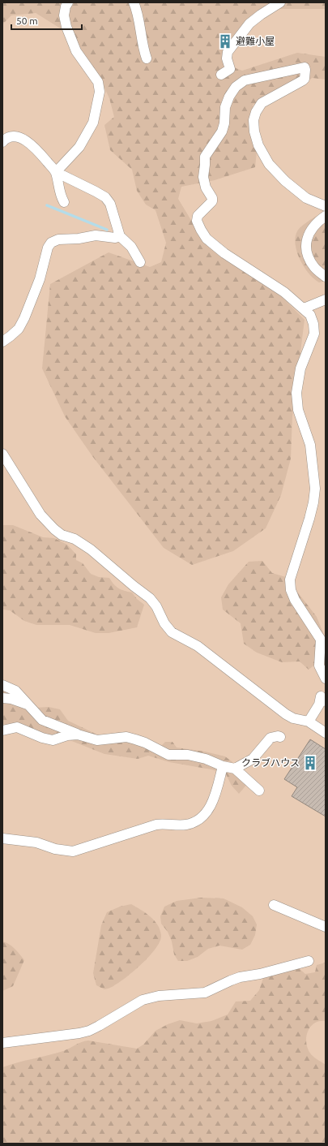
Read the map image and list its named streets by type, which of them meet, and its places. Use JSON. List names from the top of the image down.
{
  "places": {
    "building": ["避難小屋", "クラブハウス"]
  },
  "scale_bar": "50 m"
}
